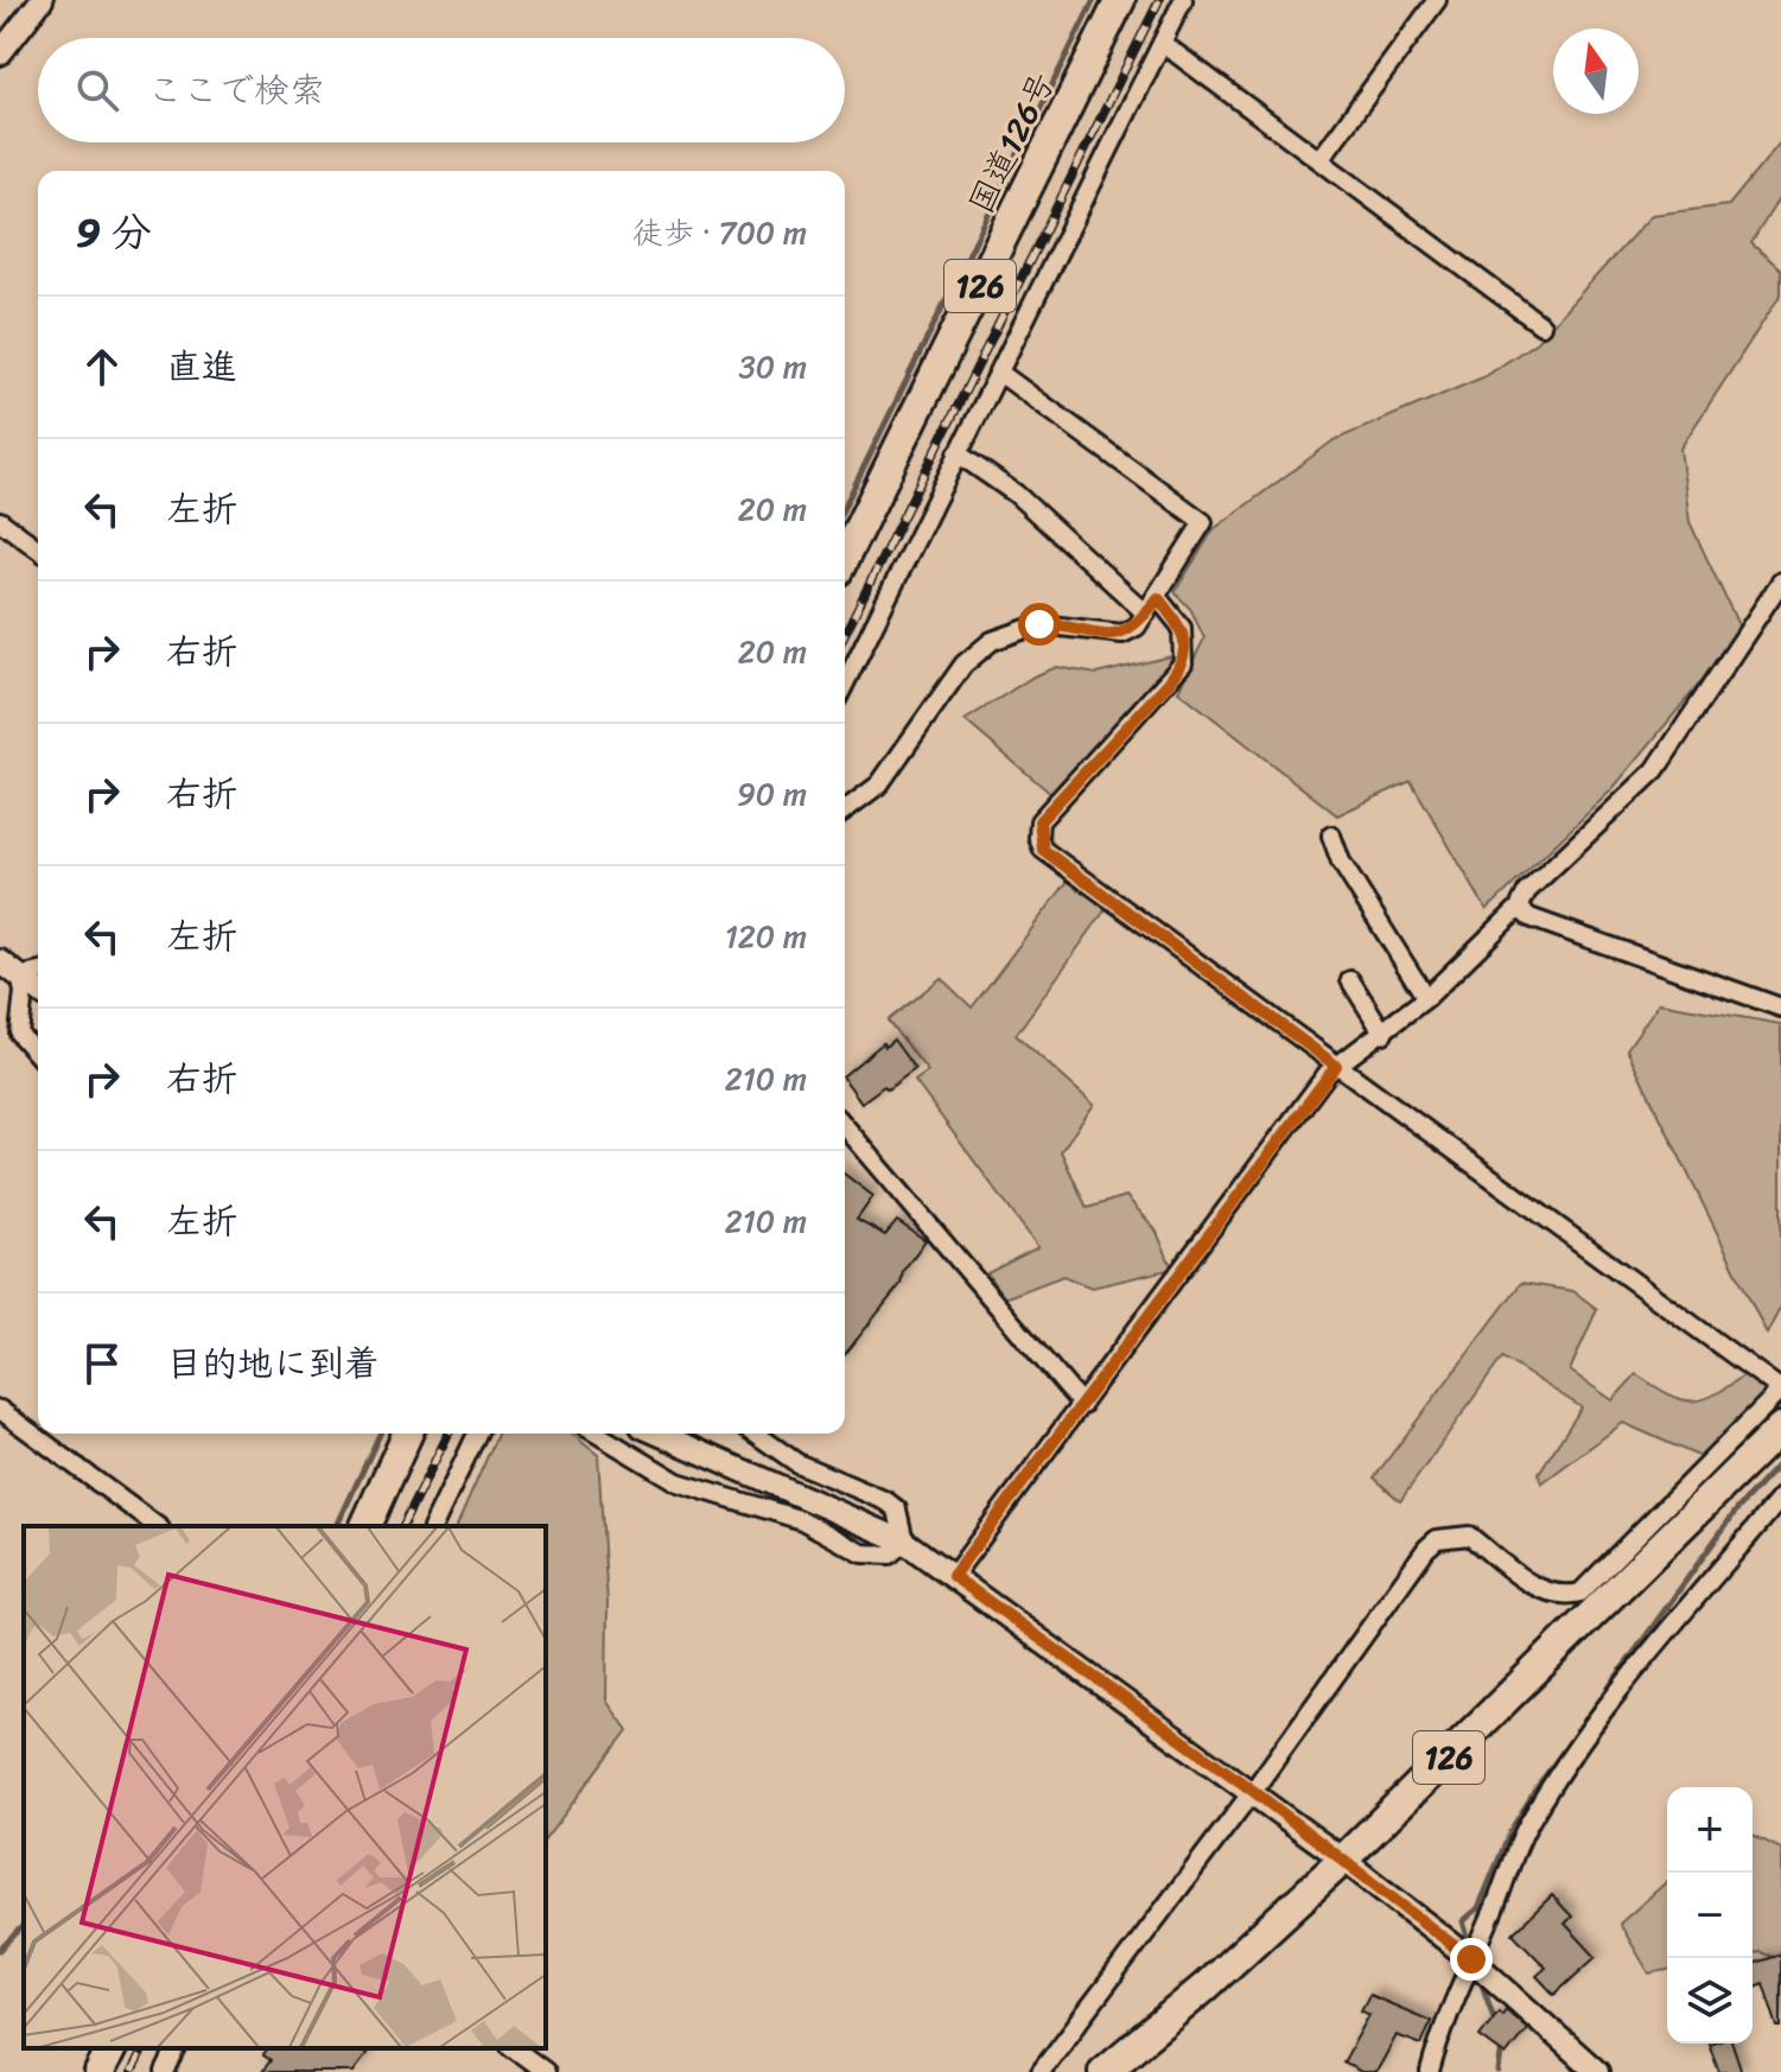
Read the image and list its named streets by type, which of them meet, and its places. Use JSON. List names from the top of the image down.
{
  "streets": {
    "highway": ["国道126号", "126"]
  },
  "north": "top",
  "page": {
    "search": "ここで検索",
    "heading": ["9 分", "徒歩 · 700 m"],
    "list": [
      ["直進", "30 m"],
      ["左折", "20 m"],
      ["右折", "20 m"],
      ["右折", "90 m"],
      ["左折", "120 m"],
      ["右折", "210 m"],
      ["左折", "210 m"],
      "目的地に到着"
    ],
    "map_buttons": ["+", "−"]
  }
}
